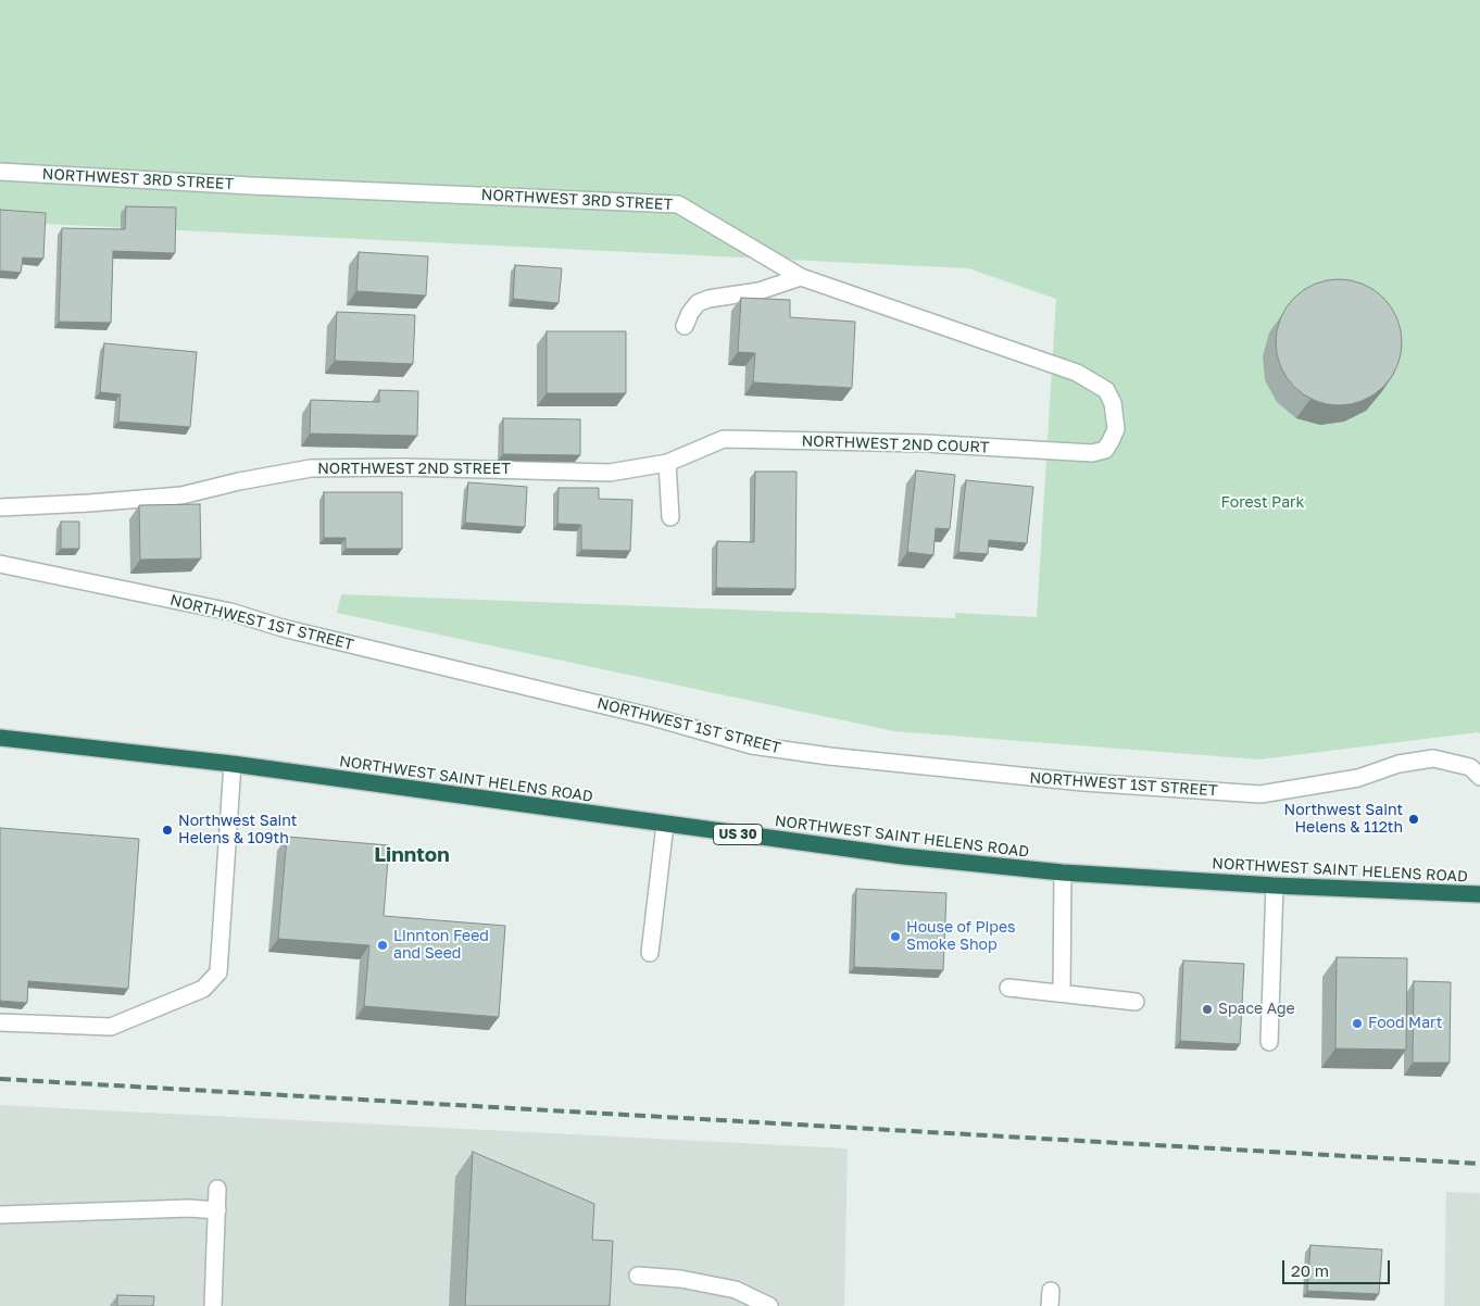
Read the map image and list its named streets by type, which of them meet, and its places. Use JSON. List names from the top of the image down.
{
  "streets": {
    "highway": ["NORTHWEST SAINT HELENS ROAD", "US 30"],
    "street": [
      "NORTHWEST 3RD STREET",
      "NORTHWEST 2ND COURT",
      "NORTHWEST 2ND STREET",
      "NORTHWEST 1ST STREET"
    ]
  },
  "crossings": [
    ["NORTHWEST 3RD STREET", "NORTHWEST 2ND COURT"],
    ["NORTHWEST 2ND COURT", "NORTHWEST 2ND STREET"]
  ],
  "districts": ["Linnton"],
  "parks": ["Forest Park"],
  "places": [
    "Northwest Saint Helens & 112th",
    "Northwest Saint Helens & 109th",
    "House of Pipes Smoke Shop",
    "Linnton Feed and Seed",
    "Space Age",
    "Food Mart"
  ],
  "scale_bar": "20 m"
}
